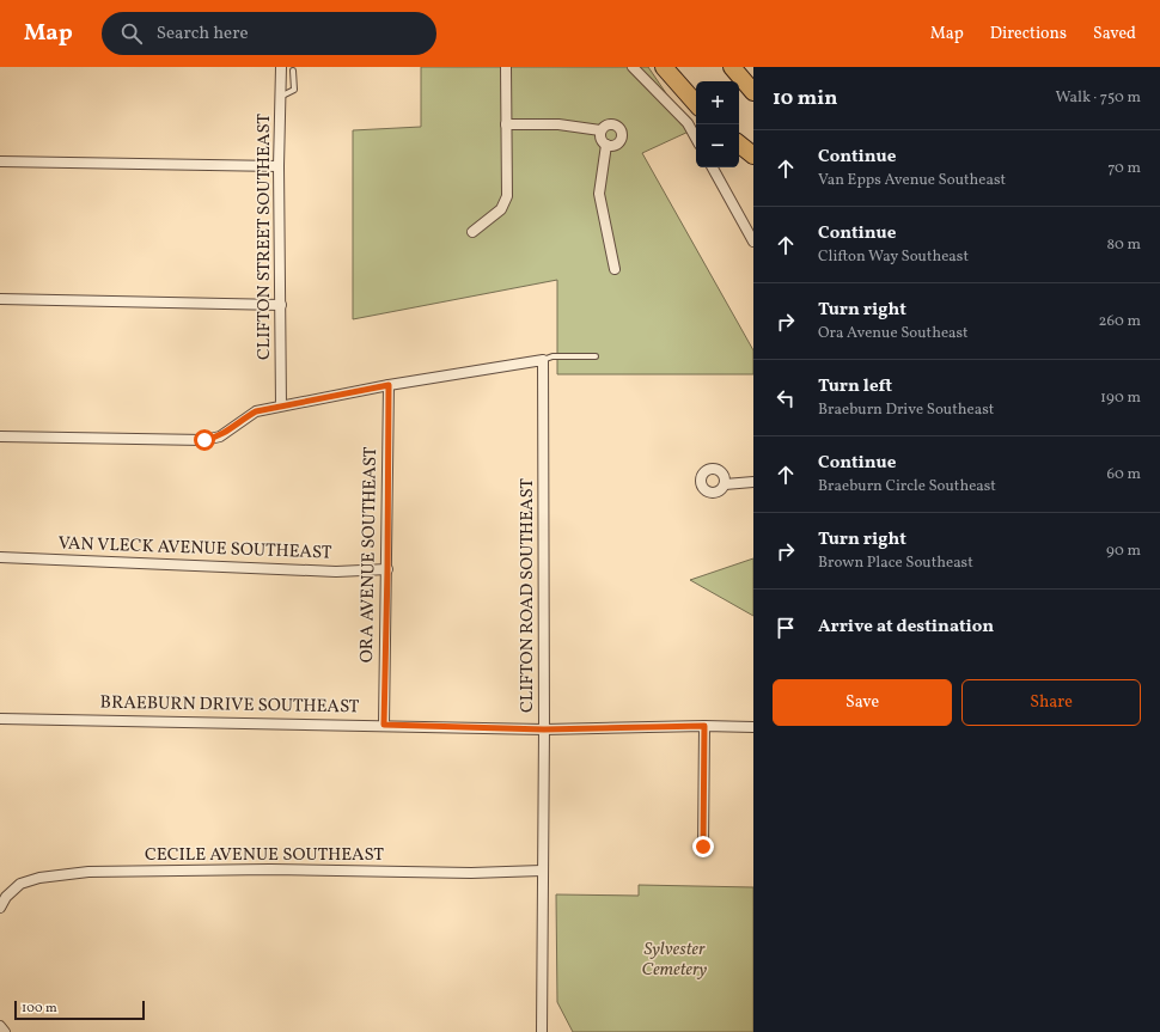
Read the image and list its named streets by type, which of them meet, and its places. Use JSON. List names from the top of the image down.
{
  "streets": {
    "street": [
      "CLIFTON STREET SOUTHEAST",
      "VAN VLECK AVENUE SOUTHEAST",
      "ORA AVENUE SOUTHEAST",
      "CLIFTON ROAD SOUTHEAST",
      "BRAEBURN DRIVE SOUTHEAST",
      "CECILE AVENUE SOUTHEAST"
    ]
  },
  "crossings": [
    ["VAN VLECK AVENUE SOUTHEAST", "ORA AVENUE SOUTHEAST"],
    ["ORA AVENUE SOUTHEAST", "BRAEBURN DRIVE SOUTHEAST"],
    ["CLIFTON ROAD SOUTHEAST", "BRAEBURN DRIVE SOUTHEAST"],
    ["CLIFTON ROAD SOUTHEAST", "CECILE AVENUE SOUTHEAST"]
  ],
  "parks": ["Sylvester Cemetery"],
  "scale_bar": "100 m",
  "page": {
    "header": "Map",
    "search": "Search here",
    "nav": ["Map", "Directions", "Saved"],
    "heading": ["10 min", "Walk · 750 m"],
    "map_buttons": ["+", "−"],
    "list": [
      ["Continue", "Van Epps Avenue Southeast", "70 m"],
      ["Continue", "Clifton Way Southeast", "80 m"],
      ["Turn right", "Ora Avenue Southeast", "260 m"],
      ["Turn left", "Braeburn Drive Southeast", "190 m"],
      ["Continue", "Braeburn Circle Southeast", "60 m"],
      ["Turn right", "Brown Place Southeast", "90 m"],
      "Arrive at destination"
    ],
    "buttons": ["Save", "Share"],
    "scale": "100 m"
  }
}
